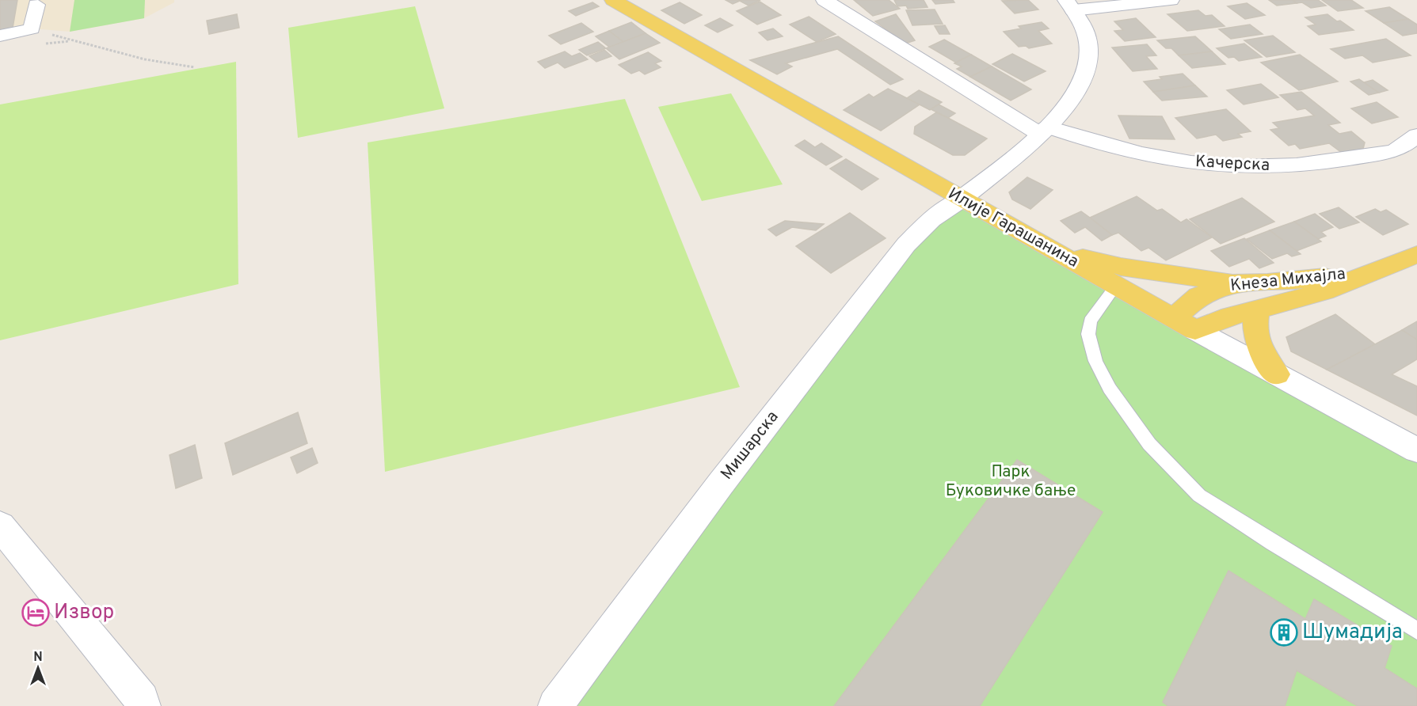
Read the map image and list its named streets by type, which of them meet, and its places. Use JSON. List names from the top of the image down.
{
  "streets": {
    "main road": ["Илије Гарашанина", "Кнеза Михајла"],
    "street": ["Качерска", "Мишарска"]
  },
  "crossings": [
    ["Качерска", "Мишарска"],
    ["Илије Гарашанина", "Кнеза Михајла"],
    ["Илије Гарашанина", "Мишарска"]
  ],
  "parks": ["Парк Буковичке бање"],
  "places": {
    "hotel": ["Извор"],
    "building": ["Шумадија"]
  },
  "north": "top"
}
